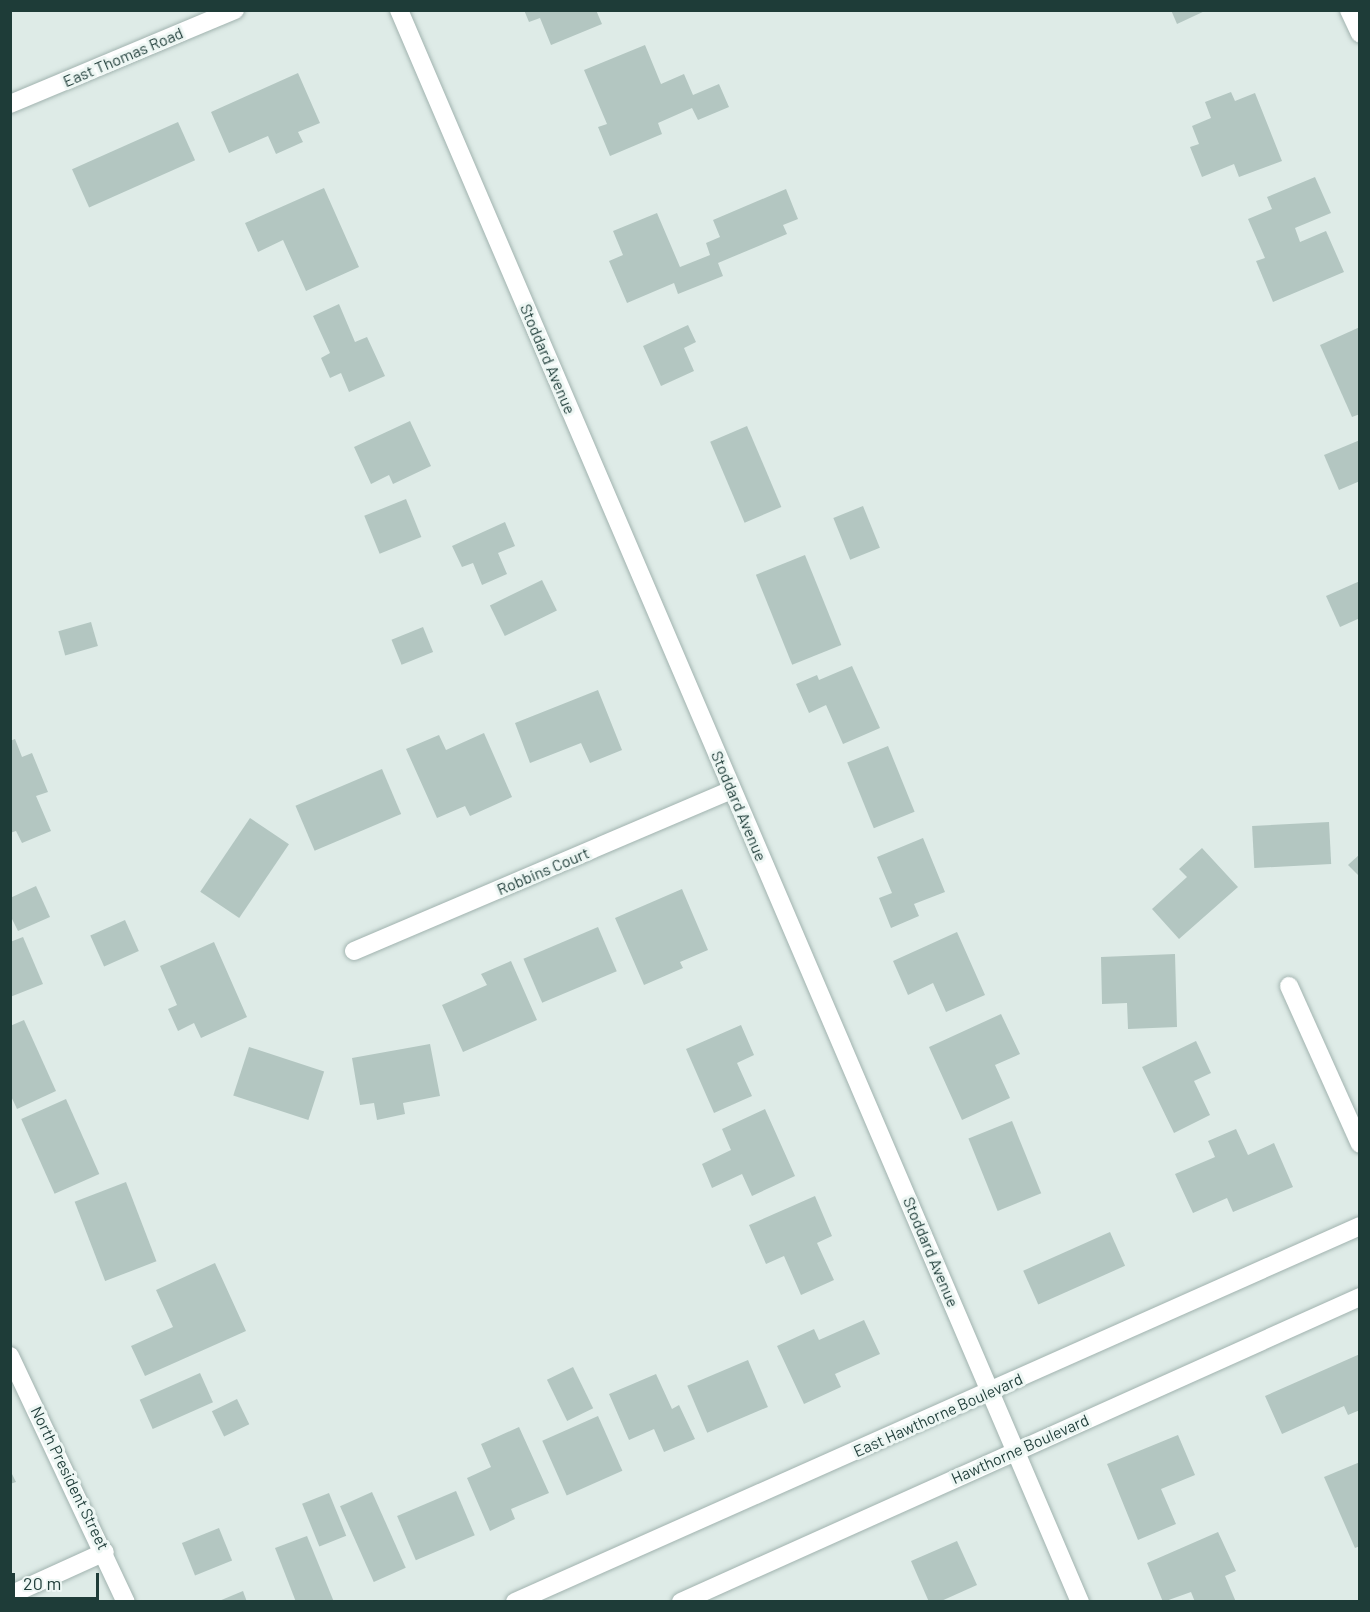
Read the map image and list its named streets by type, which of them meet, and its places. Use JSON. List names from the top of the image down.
{
  "streets": {
    "street": [
      "East Thomas Road",
      "Stoddard Avenue",
      "Robbins Court",
      "East Hawthorne Boulevard",
      "Hawthorne Boulevard",
      "North President Street"
    ]
  },
  "crossings": [
    ["Stoddard Avenue", "Robbins Court"],
    ["Stoddard Avenue", "East Hawthorne Boulevard"],
    ["Stoddard Avenue", "Hawthorne Boulevard"]
  ],
  "scale_bar": "20 m"
}
